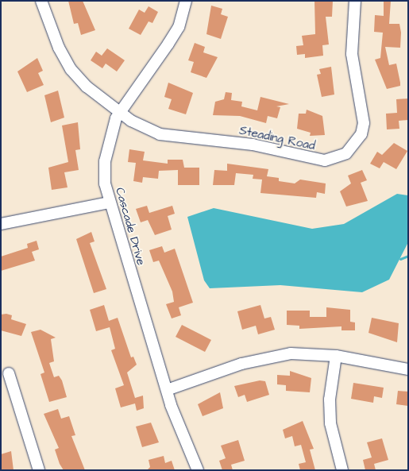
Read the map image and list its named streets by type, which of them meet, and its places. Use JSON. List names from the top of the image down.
{
  "streets": {
    "street": ["Steading Road", "Cascade Drive"]
  },
  "crossings": [
    ["Steading Road", "Cascade Drive"]
  ]
}
